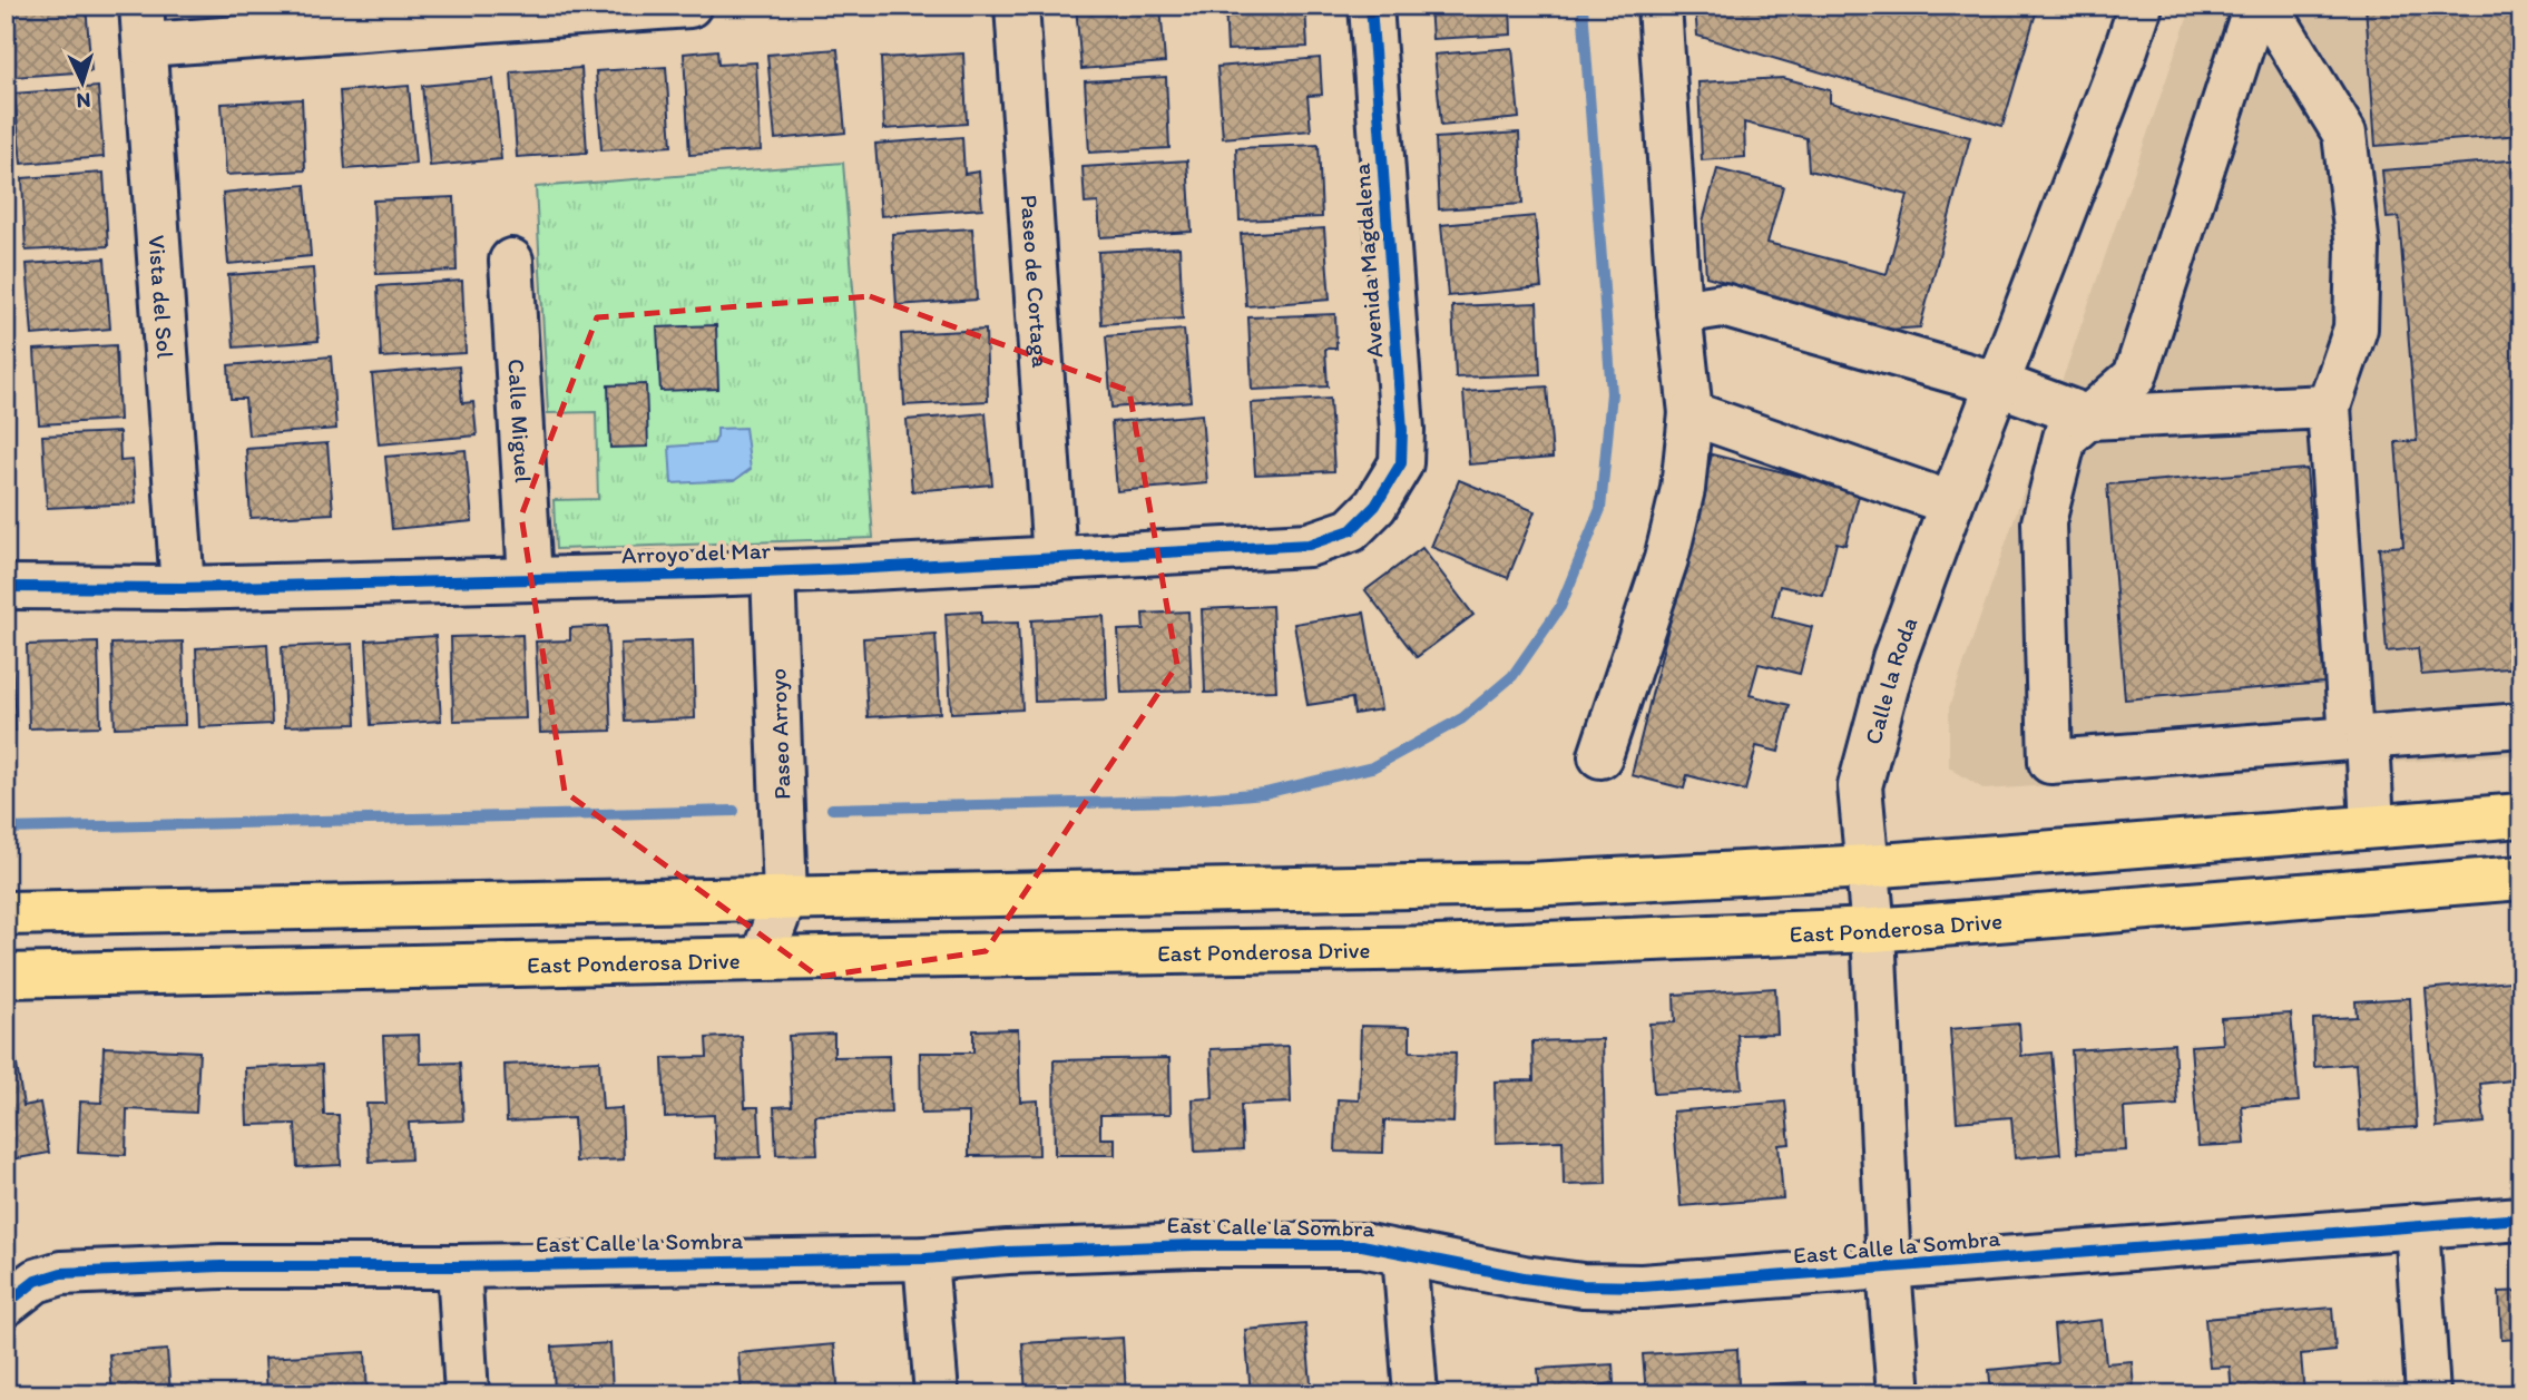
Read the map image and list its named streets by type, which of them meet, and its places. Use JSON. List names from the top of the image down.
{
  "streets": {
    "main road": ["East Ponderosa Drive"],
    "street": [
      "Avenida Magdalena",
      "Paseo de Cortaga",
      "Vista del Sol",
      "Calle Miguel",
      "Arroyo del Mar",
      "Calle la Roda",
      "Paseo Arroyo",
      "East Calle la Sombra"
    ]
  },
  "crossings": [
    ["Avenida Magdalena", "Arroyo del Mar"],
    ["Paseo de Cortaga", "Arroyo del Mar"],
    ["Vista del Sol", "Arroyo del Mar"],
    ["Calle Miguel", "Arroyo del Mar"],
    ["Arroyo del Mar", "Paseo Arroyo"],
    ["Calle la Roda", "East Ponderosa Drive"],
    ["Calle la Roda", "East Calle la Sombra"]
  ],
  "north": "bottom"
}
